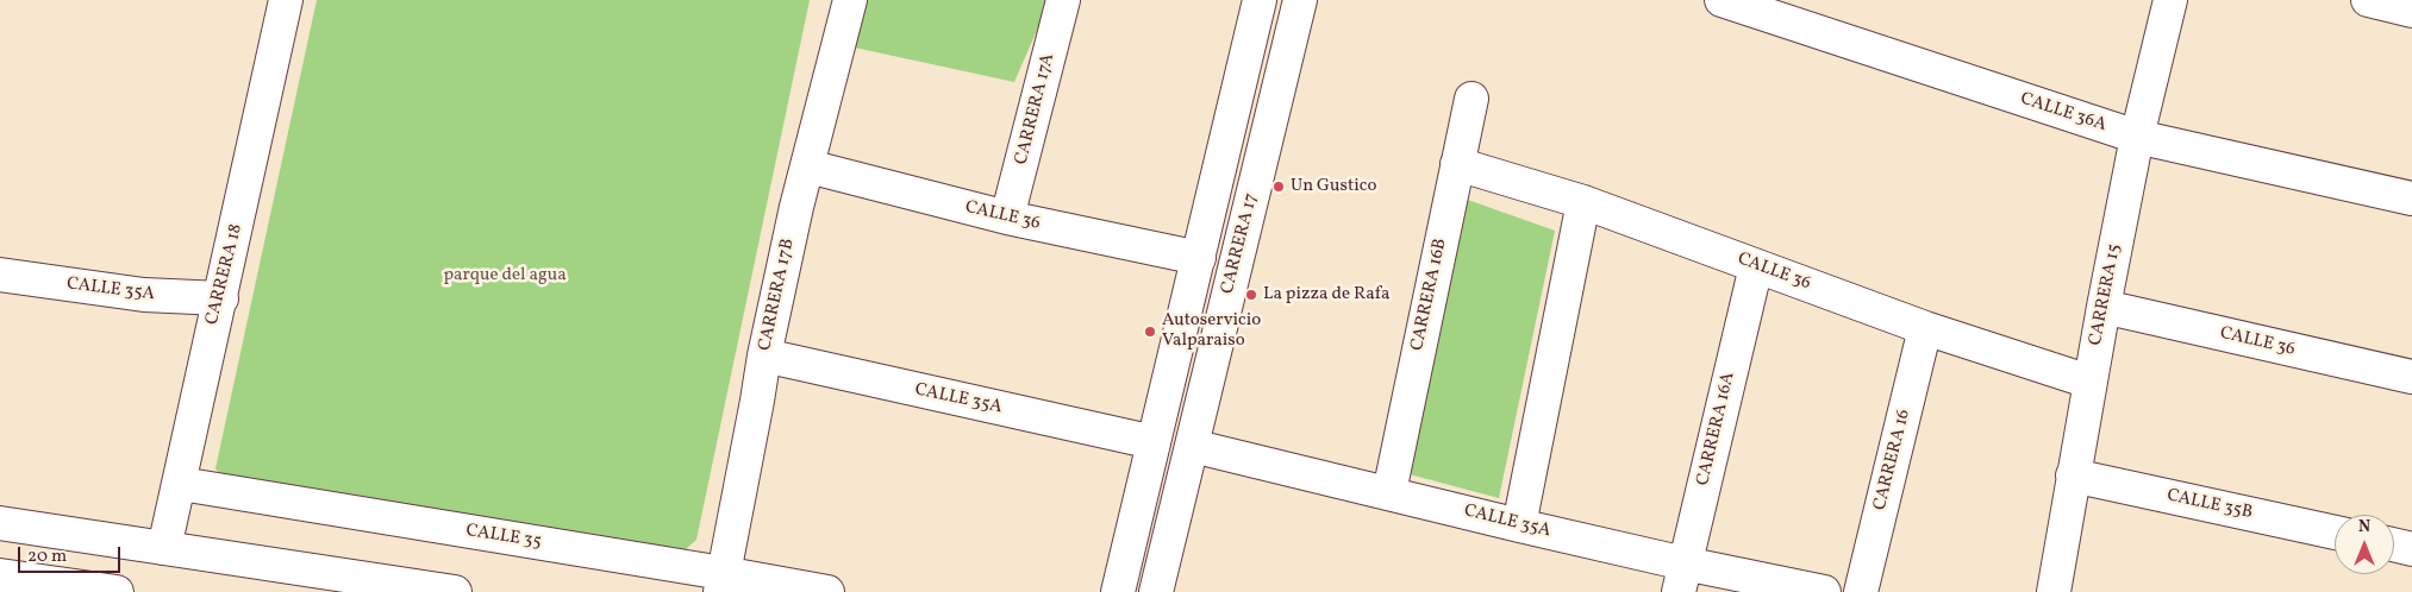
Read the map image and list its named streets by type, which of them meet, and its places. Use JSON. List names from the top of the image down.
{
  "streets": {
    "street": [
      "CARRERA 17A",
      "CALLE 36A",
      "CALLE 36",
      "CARRERA 17",
      "CARRERA 18",
      "CALLE 35A",
      "CARRERA 17B",
      "CARRERA 16B",
      "CARRERA 15",
      "CARRERA 16A",
      "CARRERA 16",
      "CALLE 35B",
      "CALLE 35"
    ]
  },
  "crossings": [
    ["CARRERA 17A", "CALLE 36"],
    ["CALLE 36A", "CARRERA 15"],
    ["CALLE 36", "CARRERA 17"],
    ["CALLE 36", "CARRERA 17B"],
    ["CALLE 36", "CARRERA 16B"],
    ["CALLE 36", "CARRERA 15"],
    ["CALLE 36", "CARRERA 16A"],
    ["CALLE 36", "CARRERA 16"],
    ["CARRERA 17", "CALLE 35A"],
    ["CARRERA 18", "CALLE 35A"],
    ["CARRERA 18", "CALLE 35"],
    ["CALLE 35A", "CARRERA 17B"],
    ["CALLE 35A", "CARRERA 16B"],
    ["CALLE 35A", "CARRERA 16A"],
    ["CARRERA 17B", "CALLE 35"],
    ["CARRERA 15", "CALLE 35B"]
  ],
  "parks": ["parque del agua"],
  "places": ["Un Gustico", "La pizza de Rafa", "Autoservicio Valparaiso"],
  "scale_bar": "20 m",
  "north": "top"
}
